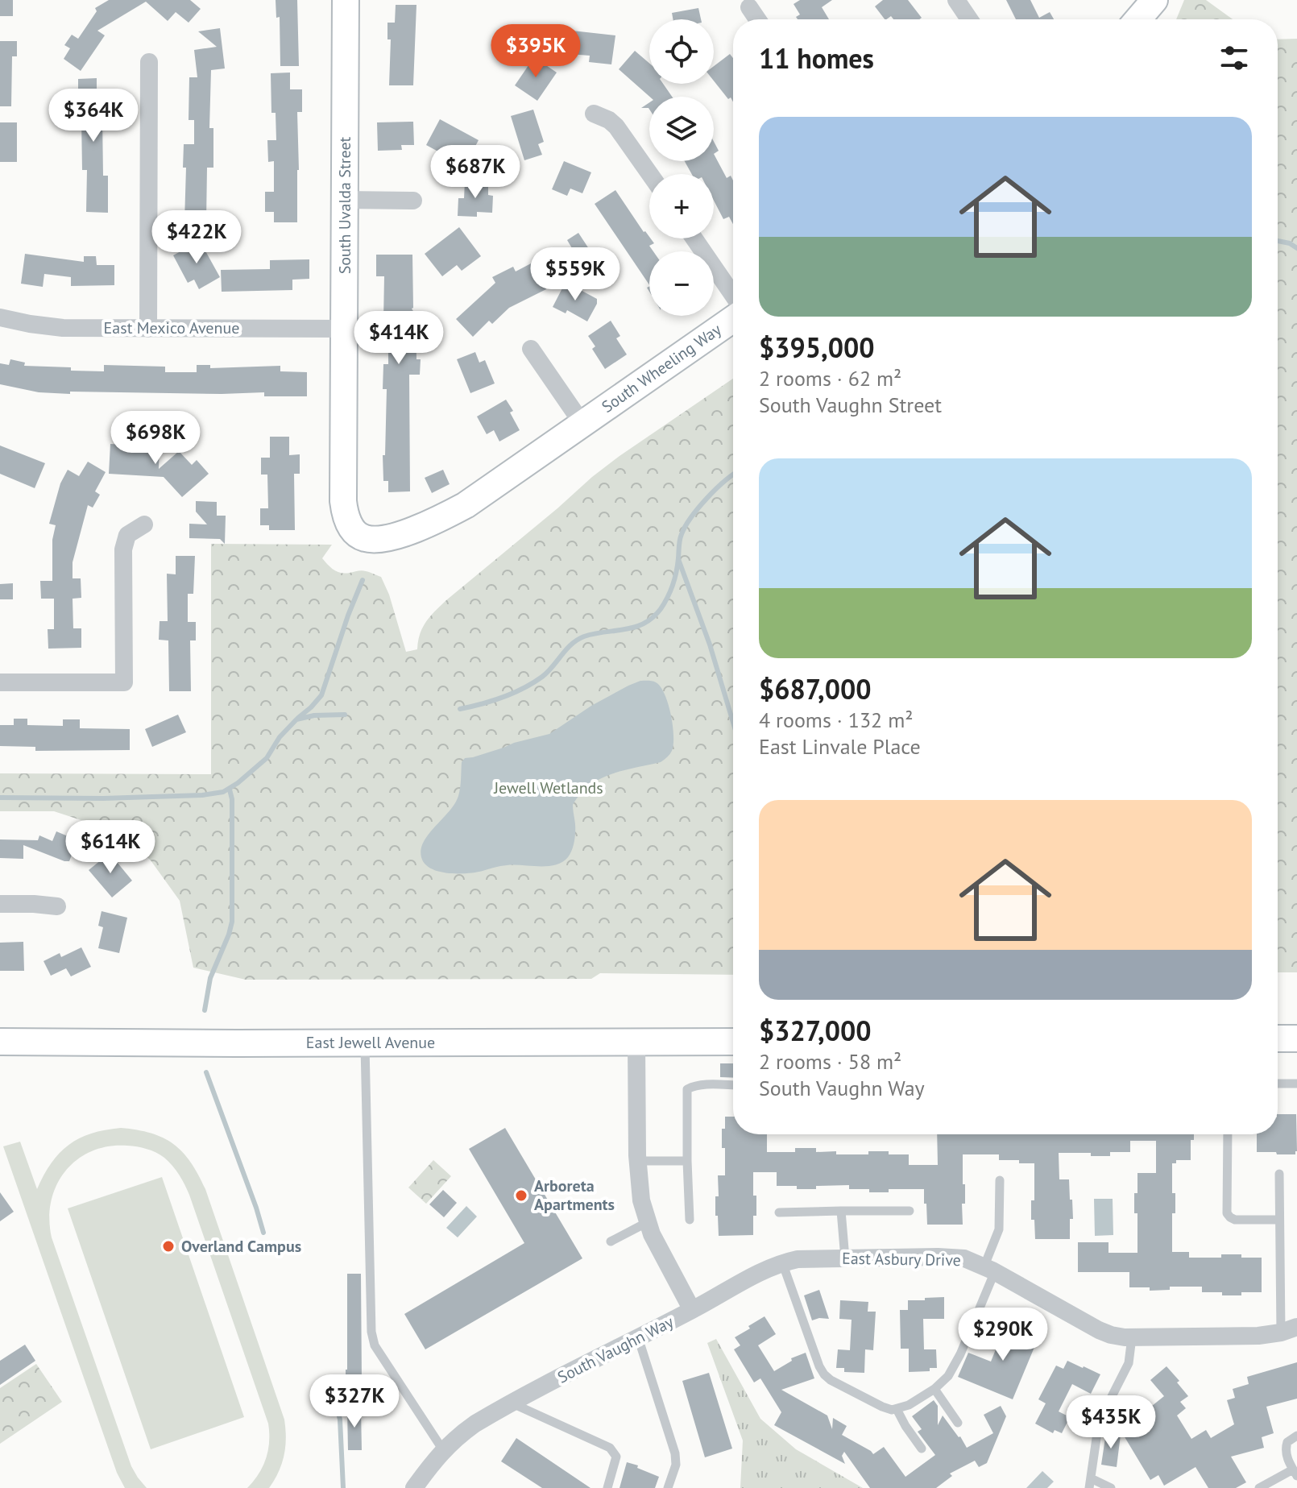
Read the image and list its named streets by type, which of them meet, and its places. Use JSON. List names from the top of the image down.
{
  "streets": {
    "street": [
      "South Uvalda Street",
      "East Mexico Avenue",
      "South Wheeling Way",
      "East Jewell Avenue",
      "East Asbury Drive",
      "South Vaughn Way"
    ]
  },
  "crossings": [
    ["South Uvalda Street", "East Mexico Avenue"],
    ["South Uvalda Street", "South Wheeling Way"],
    ["East Jewell Avenue", "South Vaughn Way"],
    ["East Asbury Drive", "South Vaughn Way"]
  ],
  "parks": ["Jewell Wetlands"],
  "places": ["Arboreta Apartments", "Overland Campus"],
  "page": {
    "map_buttons": ["+", "−"],
    "heading": "11 homes",
    "price": [
      "$395K",
      "$364K",
      "$687K",
      "$422K",
      "$559K",
      "$414K",
      "$698K",
      "$614K",
      "$290K",
      "$327K",
      "$435K"
    ],
    "list": [
      {
        "name": "$395,000",
        "note": "2 rooms · 62 m² · South Vaughn Street"
      },
      {
        "name": "$687,000",
        "note": "4 rooms · 132 m² · East Linvale Place"
      },
      {
        "name": "$327,000",
        "note": "2 rooms · 58 m² · South Vaughn Way"
      }
    ]
  }
}
